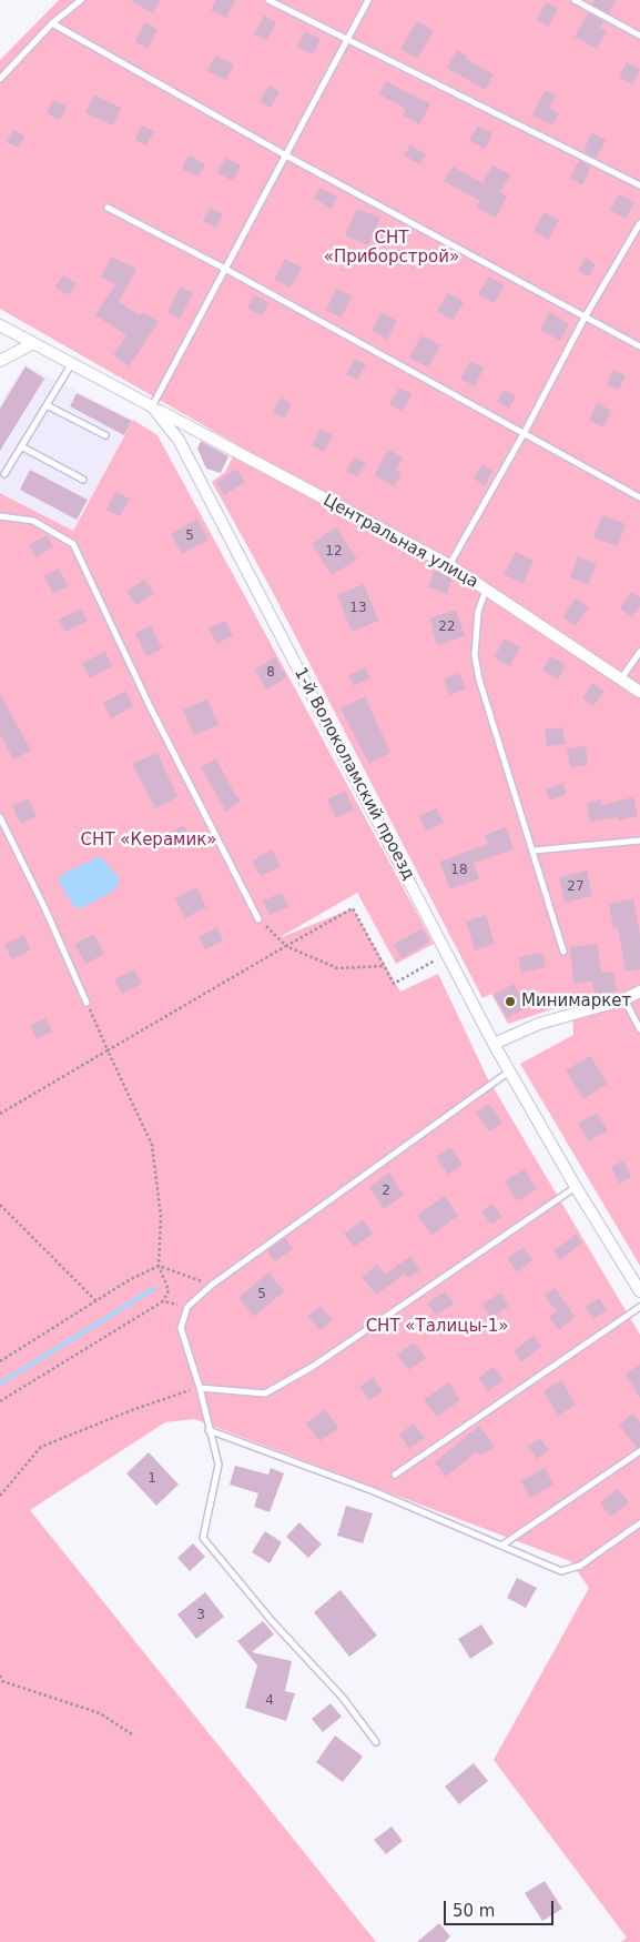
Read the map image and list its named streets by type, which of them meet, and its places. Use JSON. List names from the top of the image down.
{
  "streets": {
    "street": ["Центральная улица", "1-й Волоколамский проезд"]
  },
  "crossings": [
    ["Центральная улица", "1-й Волоколамский проезд"]
  ],
  "parks": ["СНТ «Приборстрой»", "СНТ «Керамик»", "СНТ «Талицы-1»"],
  "places": ["Минимаркет"],
  "house_numbers": [
    "5",
    "12",
    "13",
    "22",
    "8",
    "18",
    "27",
    "2",
    "5",
    "1",
    "3",
    "4"
  ],
  "scale_bar": "50 m"
}
